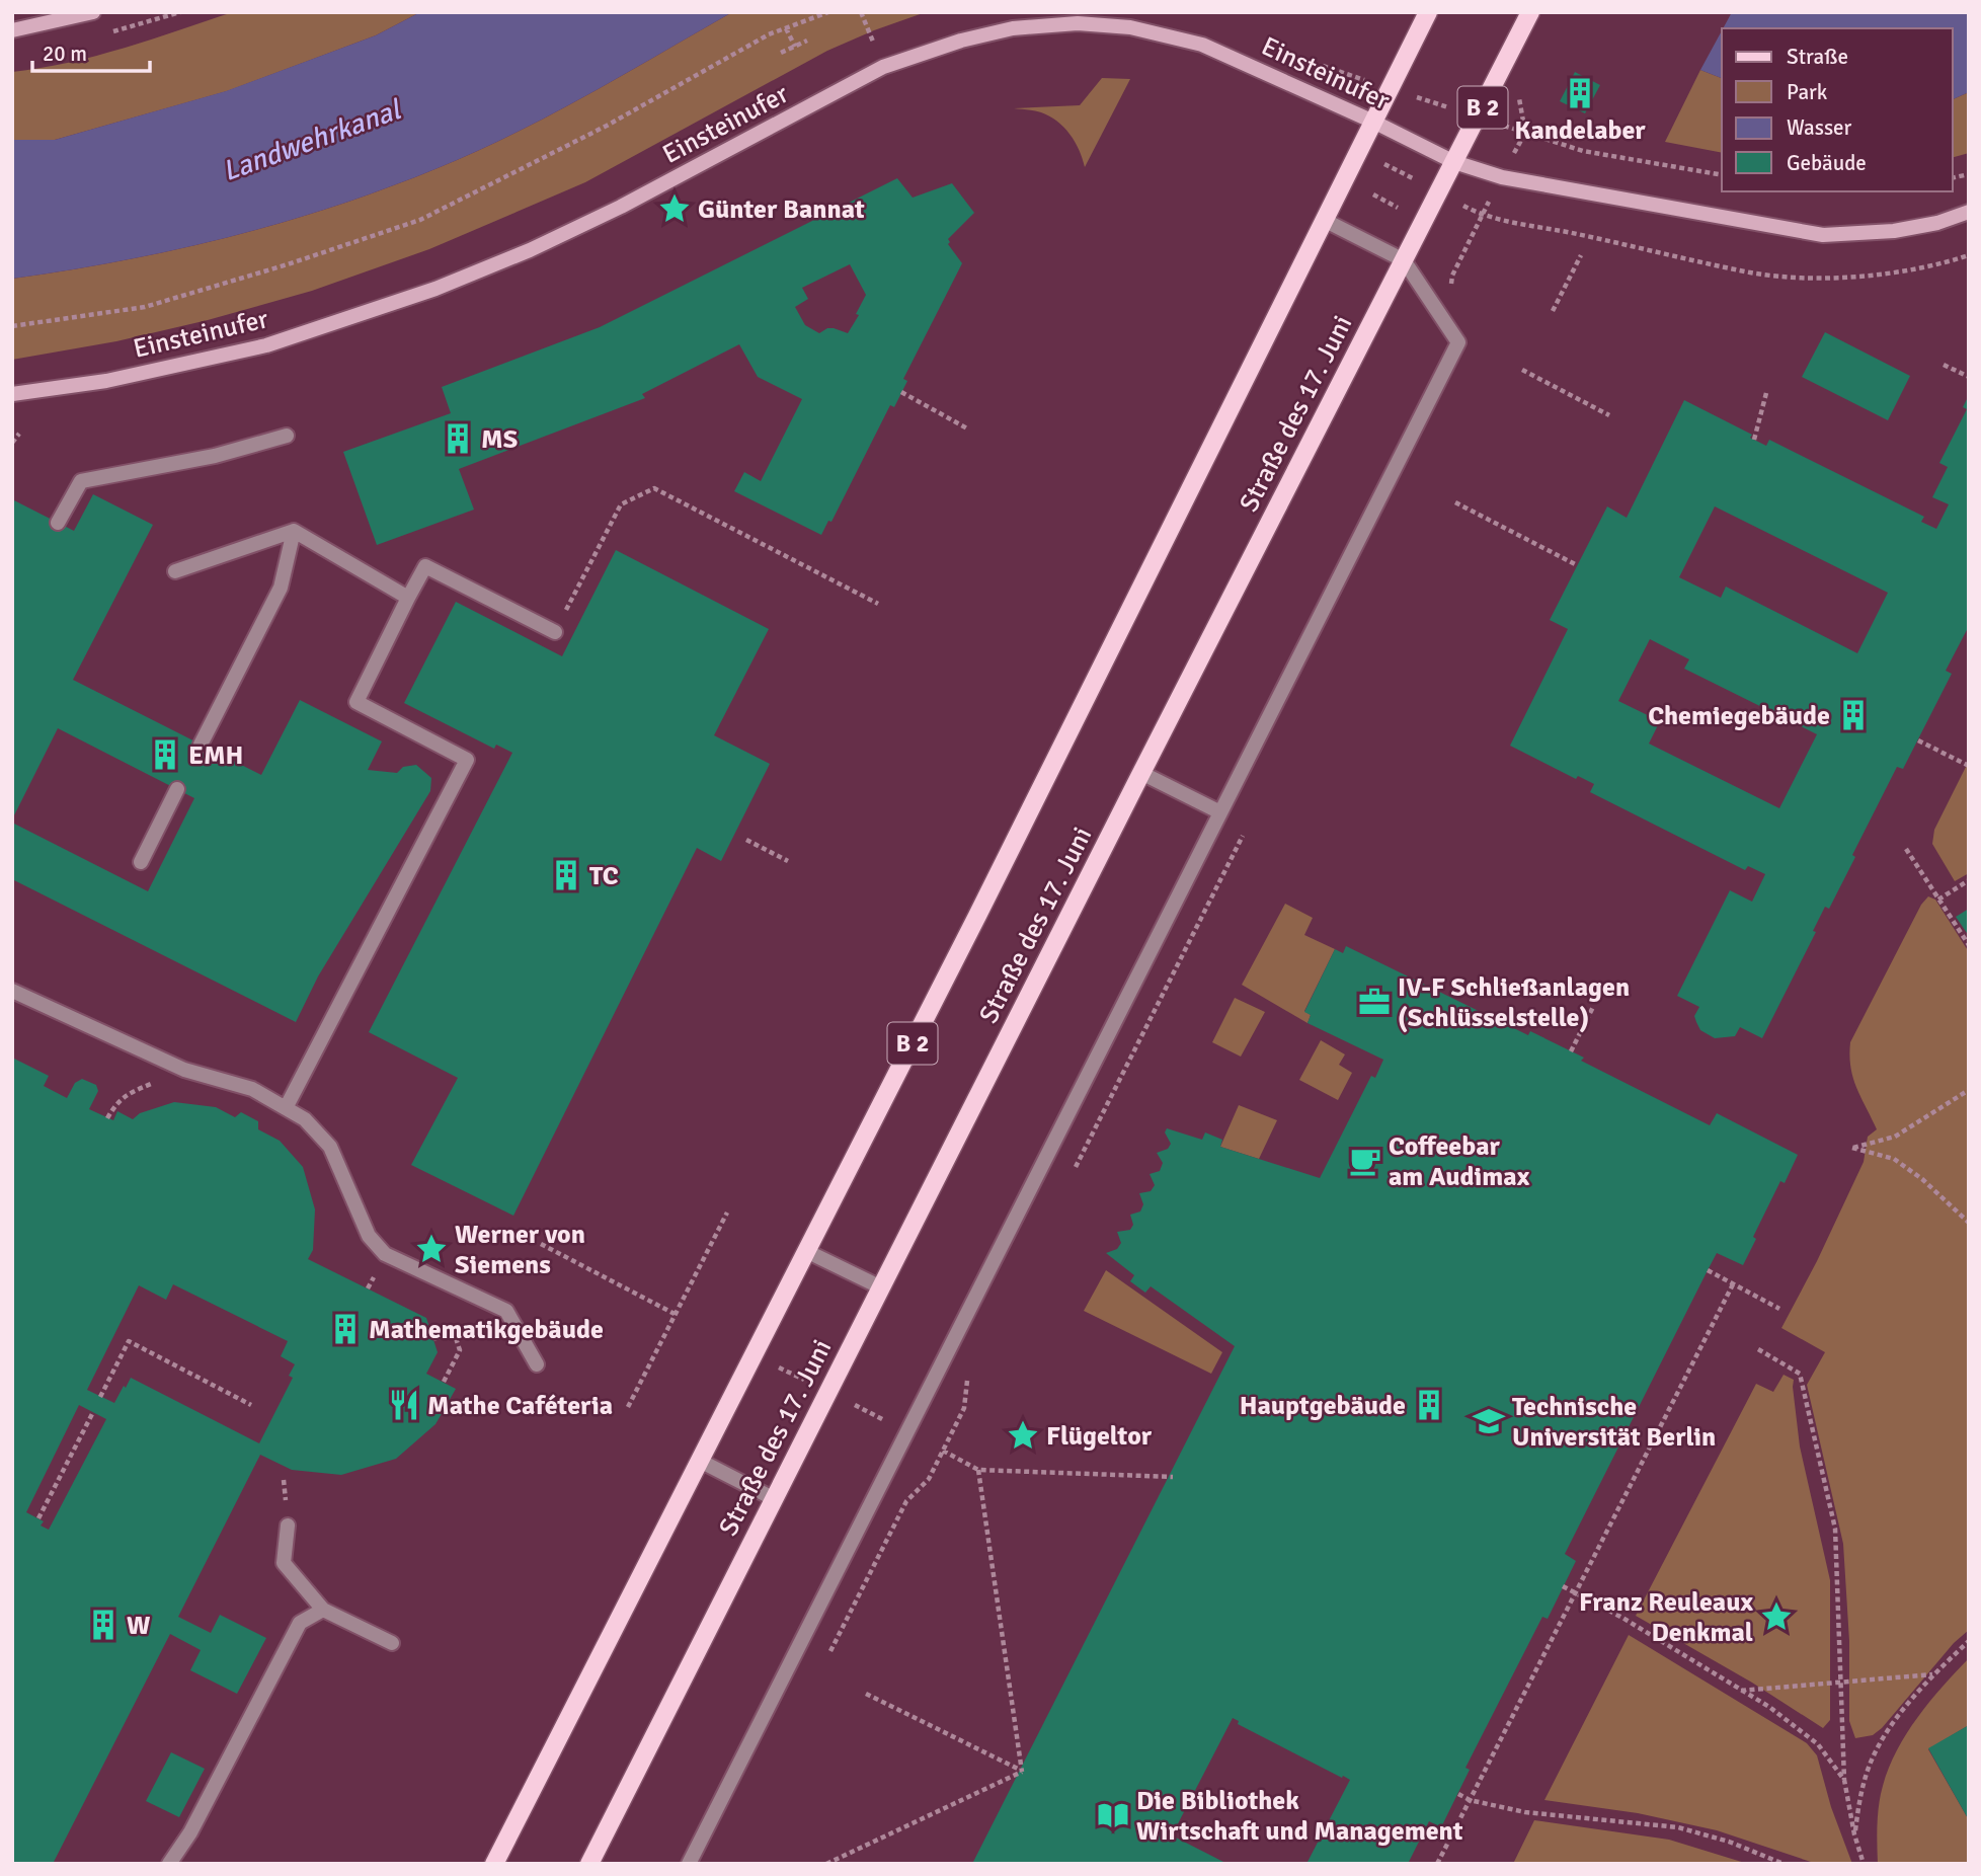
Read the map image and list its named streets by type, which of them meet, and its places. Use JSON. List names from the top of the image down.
{
  "streets": {
    "main road": ["B 2", "Straße des 17. Juni"],
    "street": ["Einsteinufer"]
  },
  "crossings": [
    ["Einsteinufer", "Straße des 17. Juni"]
  ],
  "water": ["Landwehrkanal"],
  "places": {
    "building": [
      "Kandelaber",
      "MS",
      "Chemiegebäude",
      "EMH",
      "TC",
      "Mathematikgebäude",
      "Hauptgebäude",
      "W"
    ],
    "place": [
      "Günter Bannat",
      "Werner von Siemens",
      "Flügeltor",
      "Franz Reuleaux Denkmal"
    ],
    "office": ["IV-F Schließanlagen (Schlüsselstelle)"],
    "cafe": ["Coffeebar am Audimax"],
    "restaurant": ["Mathe Caféteria"],
    "school or university": ["Technische Universität Berlin"],
    "library": ["Die Bibliothek Wirtschaft und Management"]
  },
  "legend": [
    "Straße",
    "Park",
    "Wasser",
    "Gebäude"
  ],
  "scale_bar": "20 m"
}
